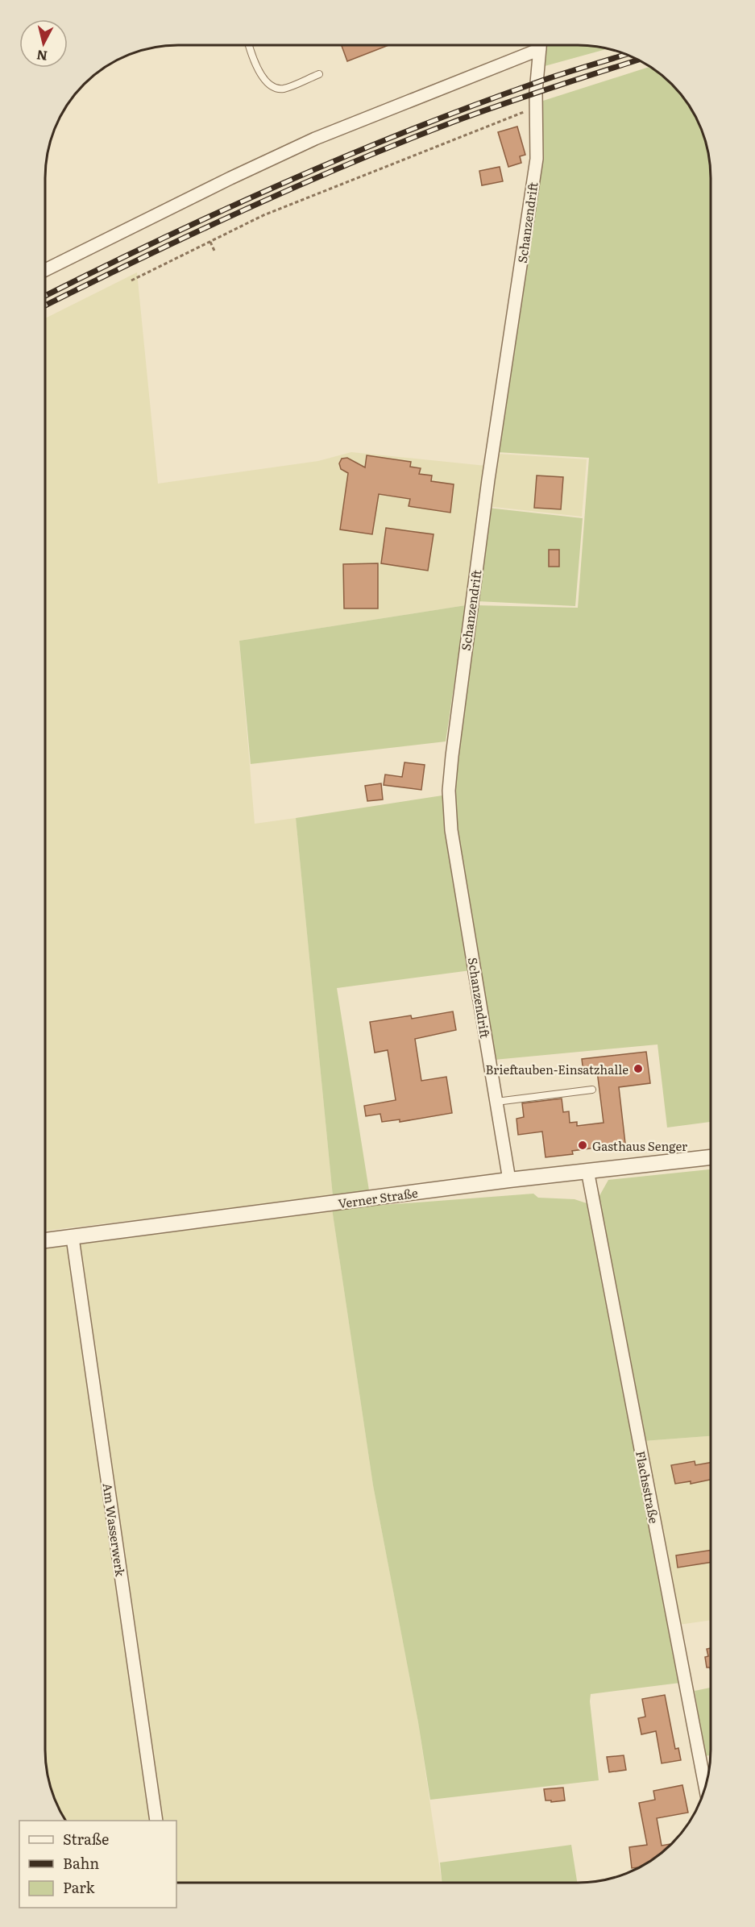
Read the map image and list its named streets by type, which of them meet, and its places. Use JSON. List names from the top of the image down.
{
  "streets": {
    "street": [
      "Schanzendrift",
      "Verner Straße",
      "Flachsstraße",
      "Am Wasserwerk"
    ]
  },
  "crossings": [
    ["Schanzendrift", "Verner Straße"],
    ["Verner Straße", "Flachsstraße"],
    ["Verner Straße", "Am Wasserwerk"]
  ],
  "places": ["Brieftauben-Einsatzhalle", "Gasthaus Senger"],
  "legend": ["Straße", "Bahn", "Park"],
  "north": "bottom"
}
